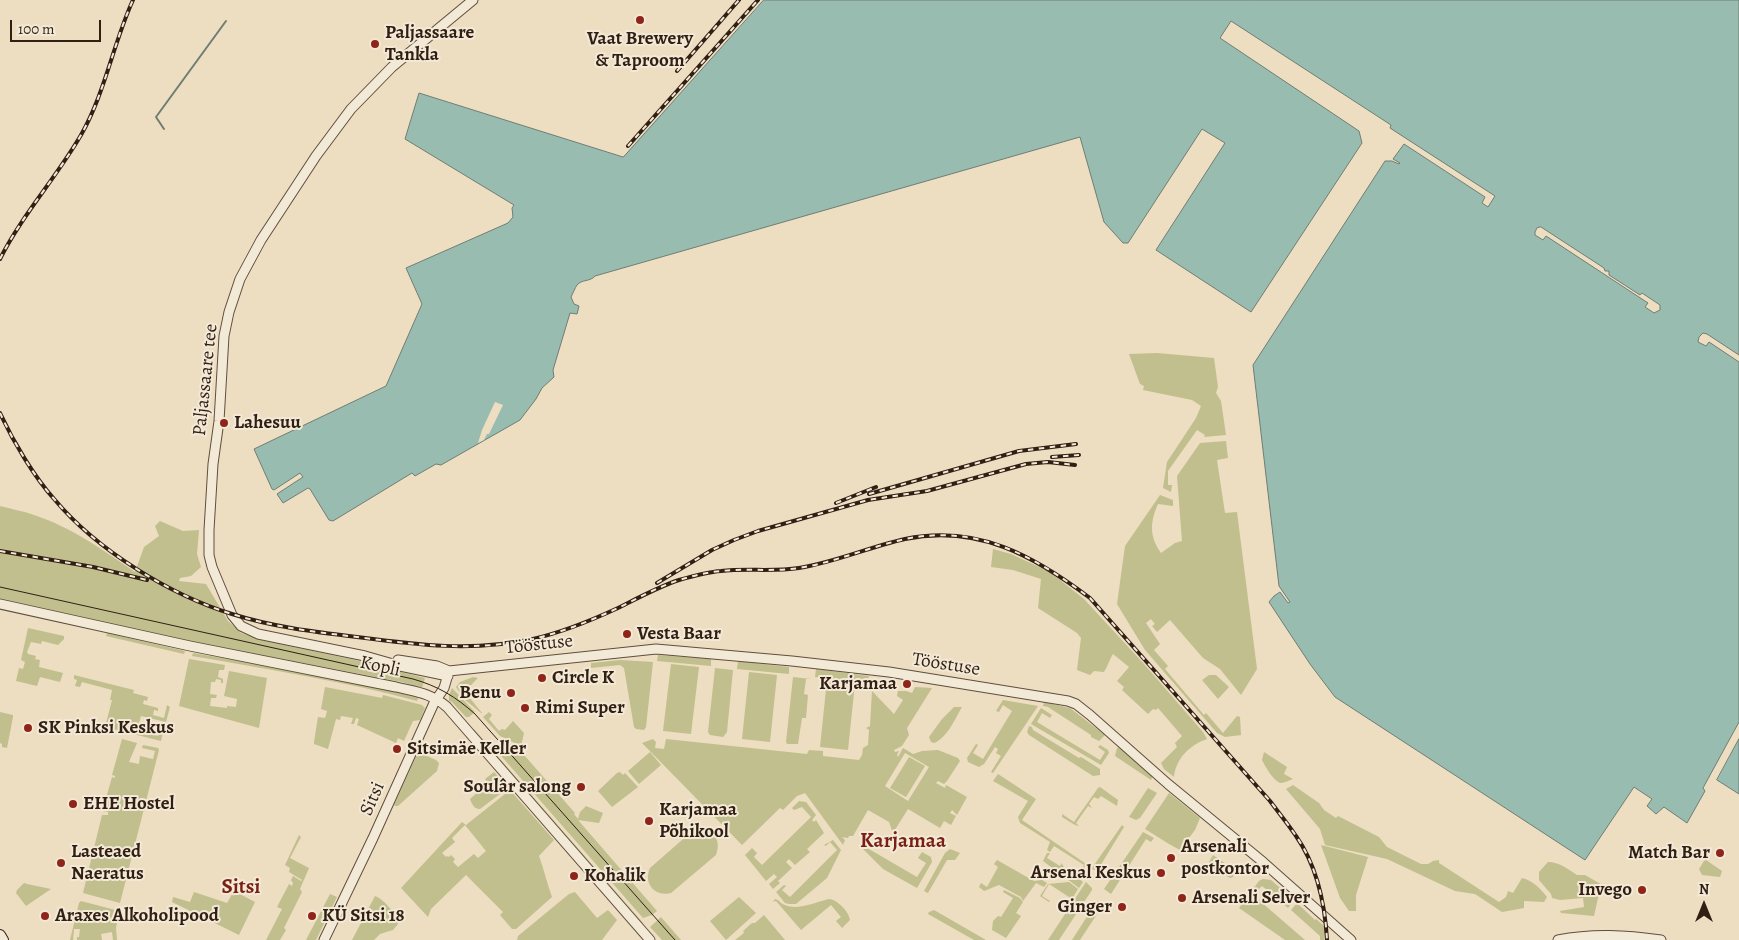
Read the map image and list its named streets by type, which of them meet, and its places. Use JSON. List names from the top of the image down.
{
  "streets": {
    "street": [
      "Paljassaare tee",
      "Tööstuse",
      "Kopli",
      "Sitsi"
    ]
  },
  "crossings": [
    ["Paljassaare tee", "Tööstuse"],
    ["Paljassaare tee", "Sitsi"],
    ["Tööstuse", "Sitsi"],
    ["Kopli", "Sitsi"]
  ],
  "districts": ["Karjamaa", "Sitsi"],
  "places": [
    "Vaat Brewery & Taproom",
    "Paljassaare Tankla",
    "Lahesuu",
    "Vesta Baar",
    "Circle K",
    "Karjamaa",
    "Benu",
    "Rimi Super",
    "SK Pinksi Keskus",
    "Sitsimäe Keller",
    "Soulâr salong",
    "EHE Hostel",
    "Karjamaa Põhikool",
    "Match Bar",
    "Arsenali postkontor",
    "Lasteaed Naeratus",
    "Arsenal Keskus",
    "Kohalik",
    "Invego",
    "Arsenali Selver",
    "Ginger",
    "Araxes Alkoholipood",
    "KÜ Sitsi 18"
  ],
  "scale_bar": "100 m",
  "north": "top"
}
